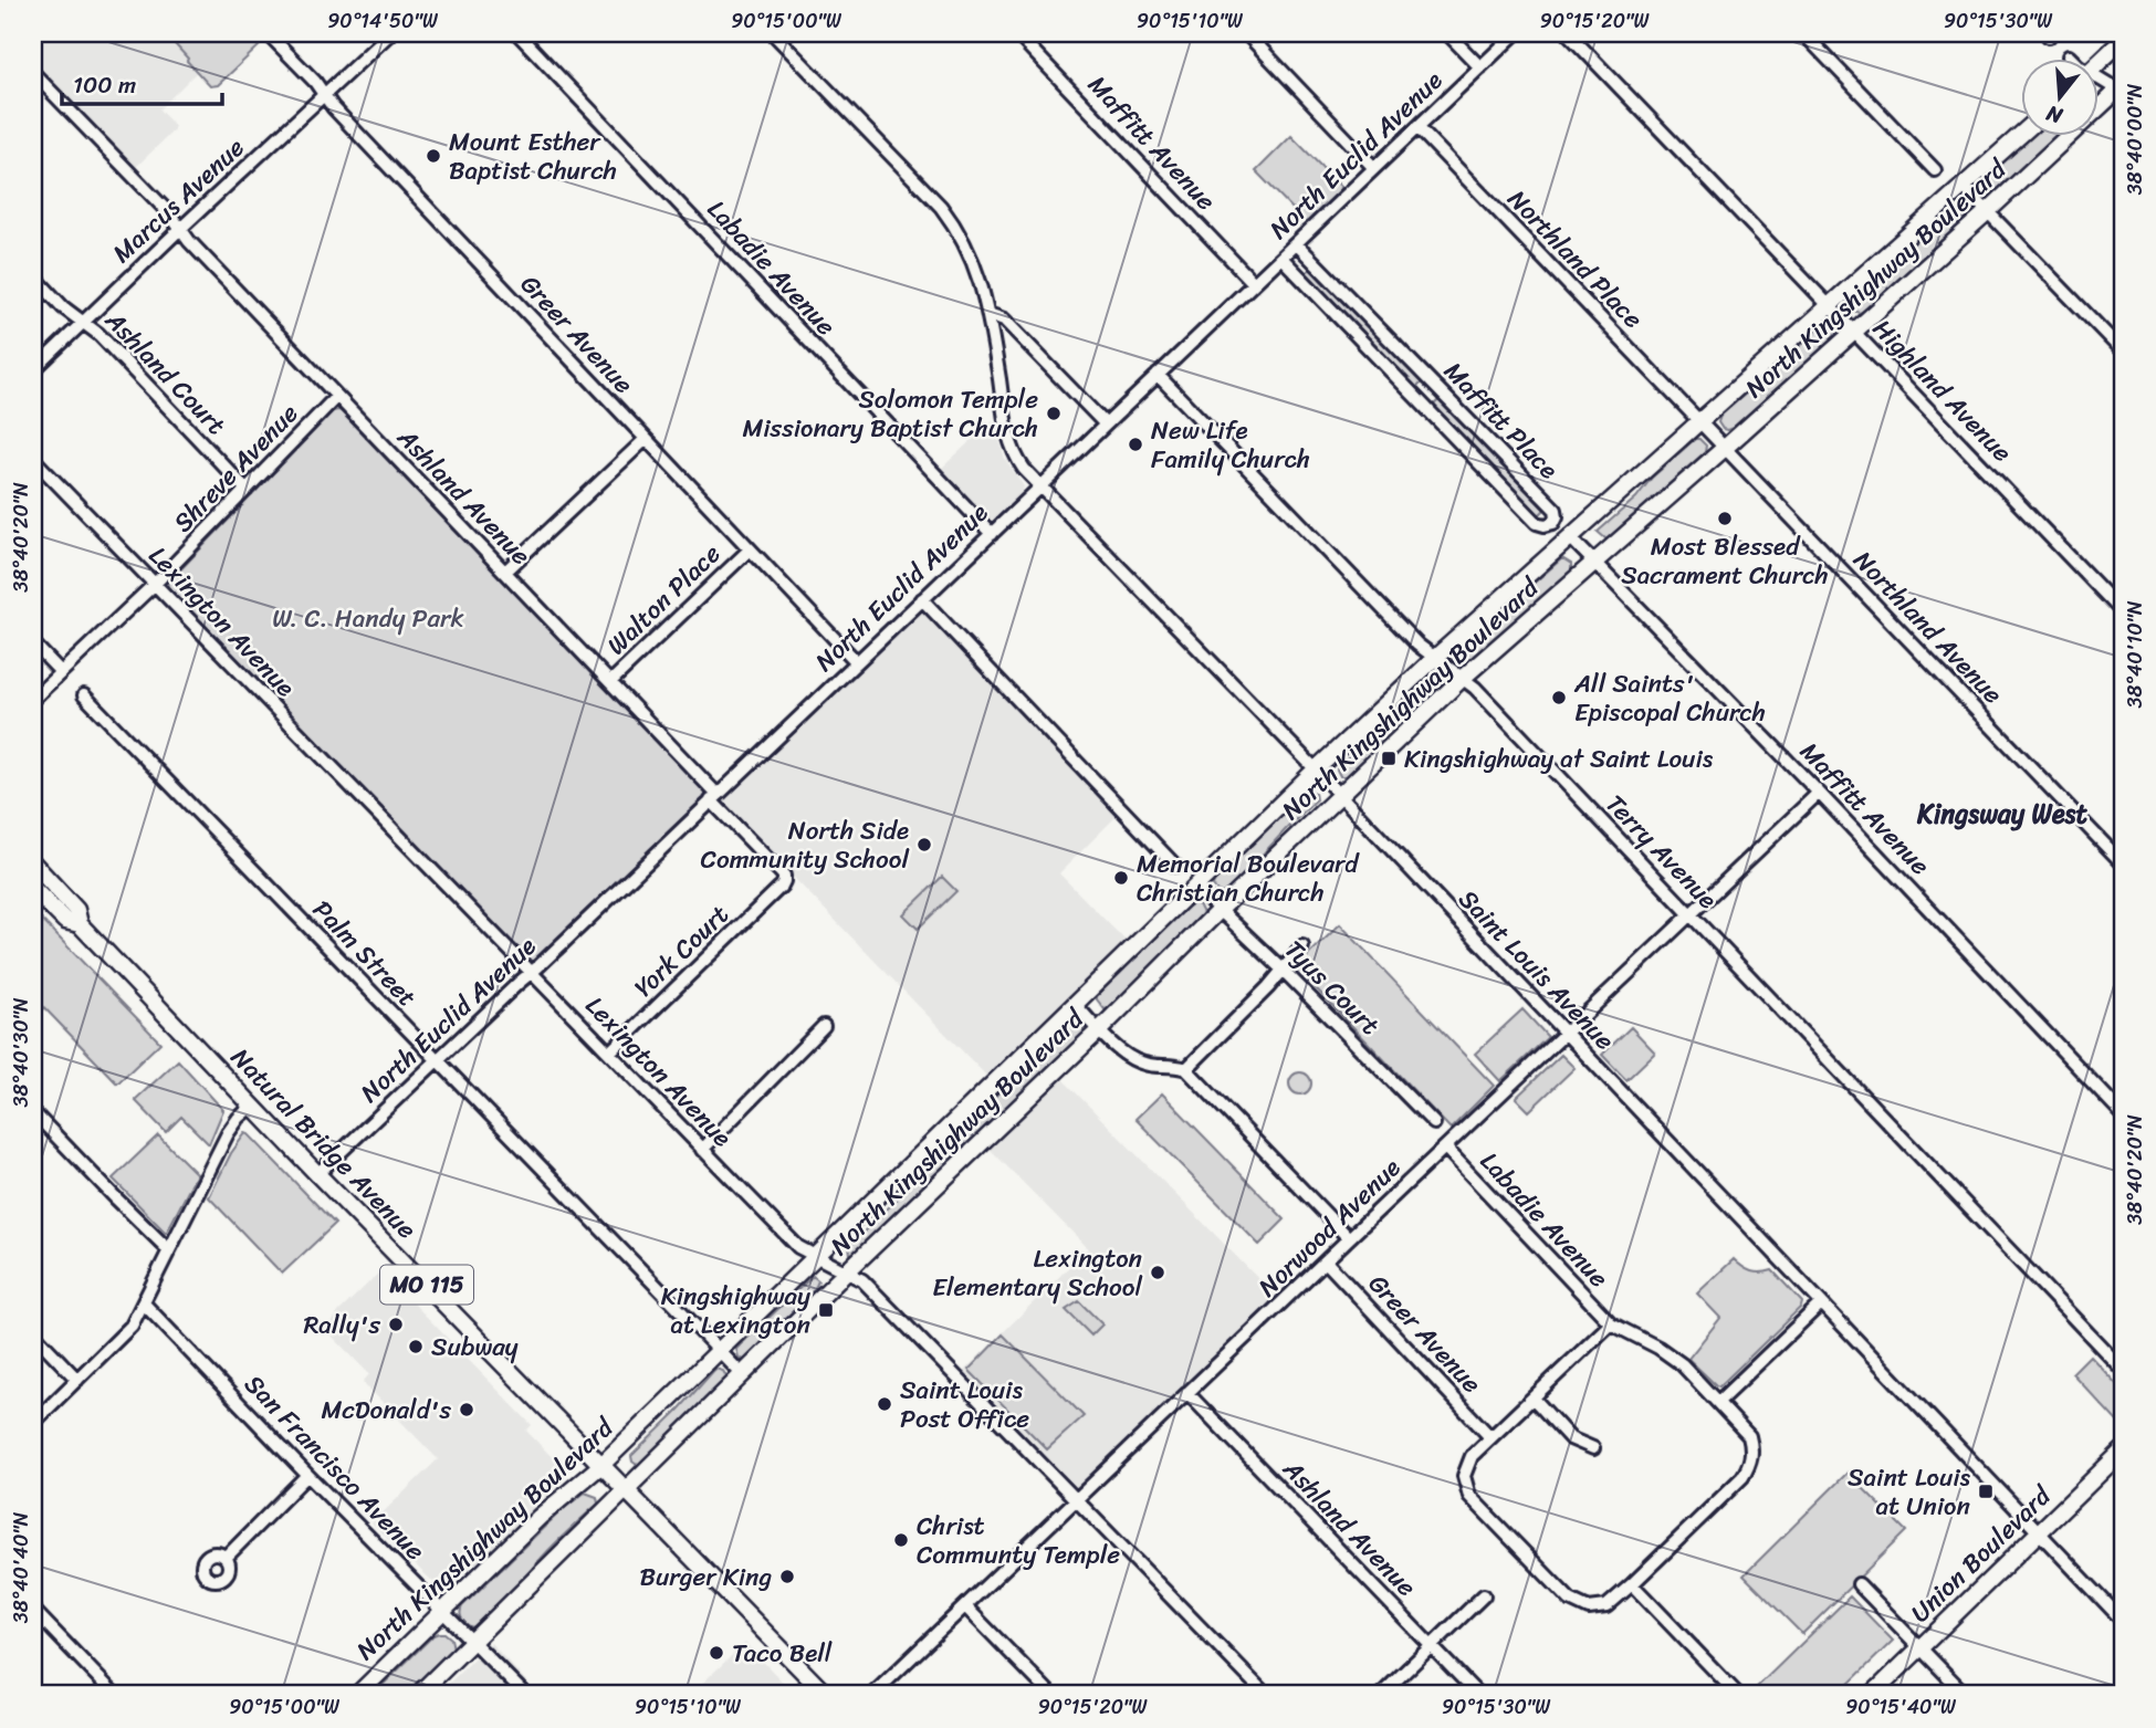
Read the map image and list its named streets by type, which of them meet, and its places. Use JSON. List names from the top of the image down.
{
  "streets": {
    "main road": [
      "North Kingshighway Boulevard",
      "Natural Bridge Avenue",
      "MO 115",
      "Union Boulevard"
    ],
    "street": [
      "Maffitt Avenue",
      "North Euclid Avenue",
      "Marcus Avenue",
      "Northland Place",
      "Labadie Avenue",
      "Greer Avenue",
      "Ashland Court",
      "Highland Avenue",
      "Maffitt Place",
      "Shreve Avenue",
      "Ashland Avenue",
      "Walton Place",
      "Lexington Avenue",
      "Northland Avenue",
      "Terry Avenue",
      "York Court",
      "Palm Street",
      "Saint Louis Avenue",
      "Tyus Court",
      "Norwood Avenue",
      "San Francisco Avenue"
    ]
  },
  "crossings": [
    ["Maffitt Avenue", "North Euclid Avenue"],
    ["Maffitt Avenue", "North Kingshighway Boulevard"],
    ["Maffitt Avenue", "Norwood Avenue"],
    ["North Euclid Avenue", "Northland Place"],
    ["North Euclid Avenue", "Labadie Avenue"],
    ["North Euclid Avenue", "Greer Avenue"],
    ["North Euclid Avenue", "Maffitt Place"],
    ["North Euclid Avenue", "Ashland Avenue"],
    ["North Euclid Avenue", "Lexington Avenue"],
    ["North Euclid Avenue", "Terry Avenue"],
    ["North Euclid Avenue", "Palm Street"],
    ["North Euclid Avenue", "Saint Louis Avenue"],
    ["North Euclid Avenue", "Natural Bridge Avenue"],
    ["Marcus Avenue", "Greer Avenue"],
    ["Marcus Avenue", "Ashland Court"],
    ["Marcus Avenue", "Ashland Avenue"],
    ["Northland Place", "North Kingshighway Boulevard"],
    ["Northland Place", "Northland Avenue"],
    ["Labadie Avenue", "Greer Avenue"],
    ["Labadie Avenue", "Norwood Avenue"],
    ["North Kingshighway Boulevard", "Highland Avenue"],
    ["North Kingshighway Boulevard", "Lexington Avenue"],
    ["North Kingshighway Boulevard", "Northland Avenue"],
    ["North Kingshighway Boulevard", "Terry Avenue"],
    ["North Kingshighway Boulevard", "Palm Street"],
    ["North Kingshighway Boulevard", "Saint Louis Avenue"],
    ["North Kingshighway Boulevard", "Tyus Court"],
    ["North Kingshighway Boulevard", "Natural Bridge Avenue"],
    ["North Kingshighway Boulevard", "San Francisco Avenue"],
    ["Greer Avenue", "Walton Place"],
    ["Greer Avenue", "Norwood Avenue"],
    ["Ashland Court", "Shreve Avenue"],
    ["Shreve Avenue", "Ashland Avenue"],
    ["Shreve Avenue", "Lexington Avenue"],
    ["Ashland Avenue", "Walton Place"],
    ["Ashland Avenue", "York Court"],
    ["Ashland Avenue", "Norwood Avenue"],
    ["Lexington Avenue", "York Court"],
    ["Lexington Avenue", "Norwood Avenue"],
    ["Terry Avenue", "Norwood Avenue"],
    ["Saint Louis Avenue", "Norwood Avenue"],
    ["Saint Louis Avenue", "Union Boulevard"]
  ],
  "districts": ["Kingsway West"],
  "parks": ["W. C. Handy Park"],
  "places": {
    "other": [
      "Mount Esther Baptist Church",
      "Solomon Temple Missionary Baptist Church",
      "New Life Family Church",
      "Most Blessed Sacrament Church",
      "All Saints' Episcopal Church",
      "North Side Community School",
      "Memorial Boulevard Christian Church",
      "Lexington Elementary School",
      "Rally's",
      "Subway",
      "Saint Louis Post Office",
      "McDonald's",
      "Christ Communty Temple",
      "Burger King",
      "Taco Bell"
    ],
    "transit": ["Kingshighway at Saint Louis", "Kingshighway at Lexington", "Saint Louis at Union"]
  },
  "scale_bar": "100 m",
  "north": "bottom",
  "coordinates": [
    "90°14'50\"W",
    "90°15'00\"W",
    "90°15'10\"W",
    "90°15'20\"W",
    "90°15'30\"W",
    "38°40'00\"N",
    "38°40'20\"N",
    "38°40'10\"N",
    "38°40'30\"N",
    "38°40'40\"N",
    "90°15'40\"W"
  ]
}
